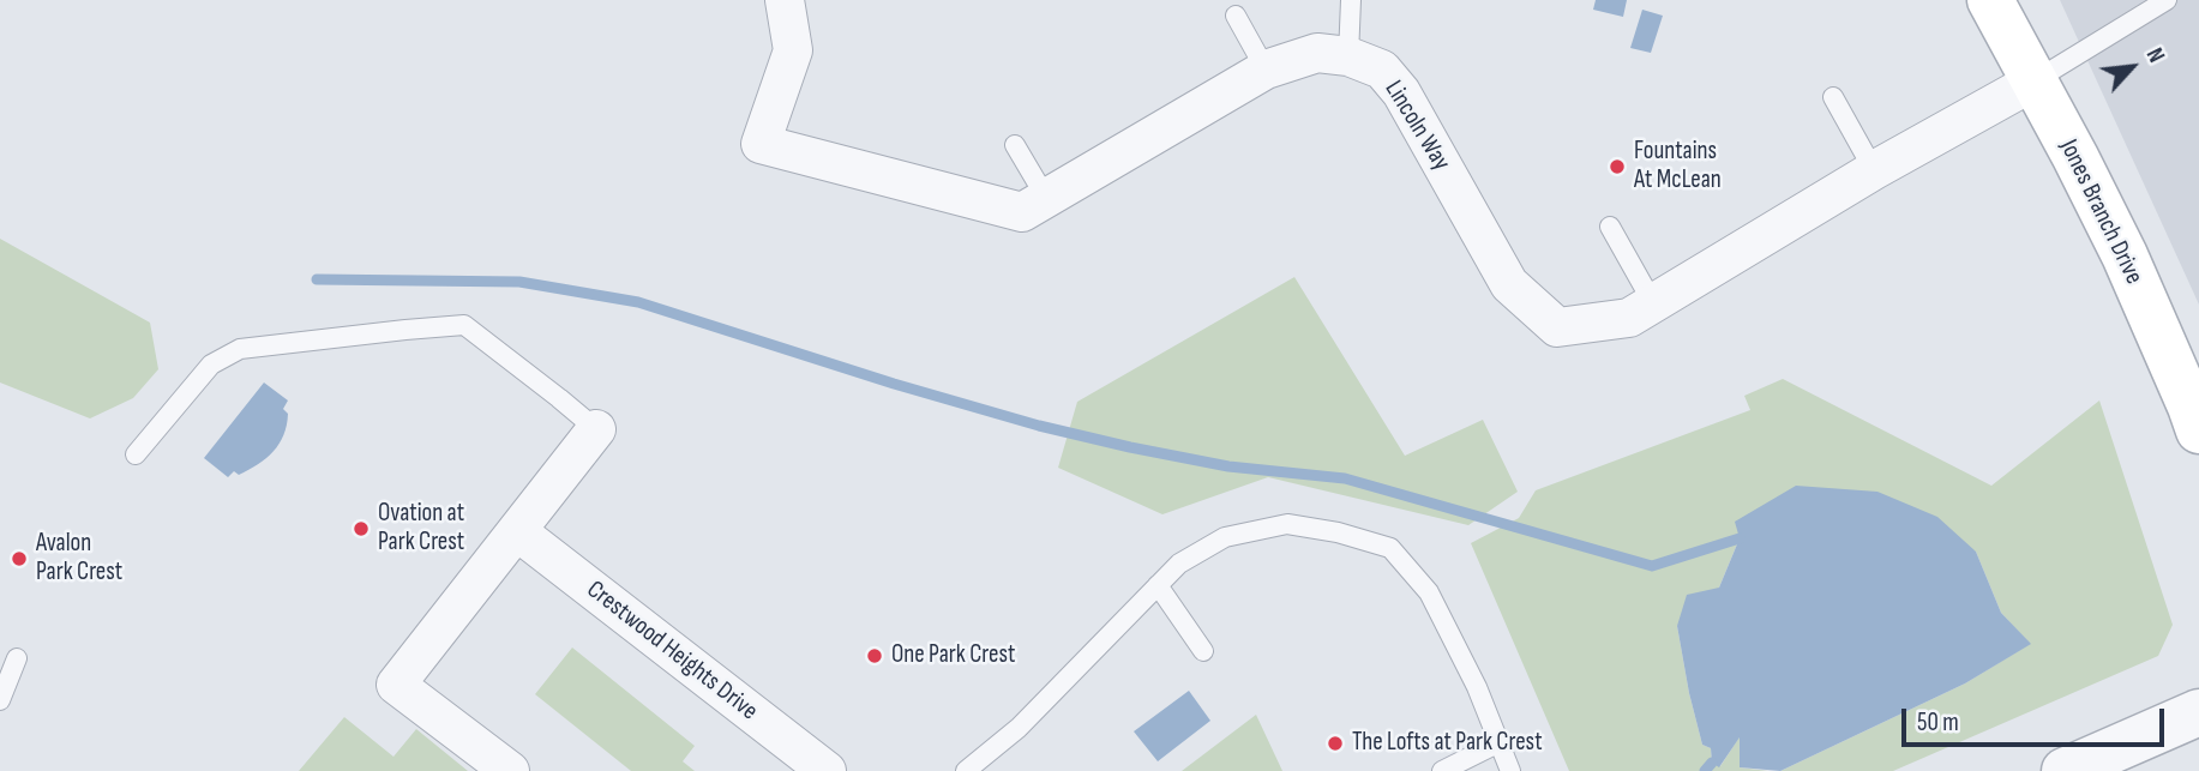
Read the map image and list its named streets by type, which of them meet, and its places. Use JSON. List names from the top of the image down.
{
  "streets": {
    "main road": ["Jones Branch Drive"],
    "street": ["Lincoln Way", "Crestwood Heights Drive"]
  },
  "crossings": [
    ["Lincoln Way", "Jones Branch Drive"]
  ],
  "places": [
    "Fountains At McLean",
    "Ovation at Park Crest",
    "Avalon Park Crest",
    "One Park Crest",
    "The Lofts at Park Crest"
  ],
  "scale_bar": "50 m",
  "north": "top right"
}
